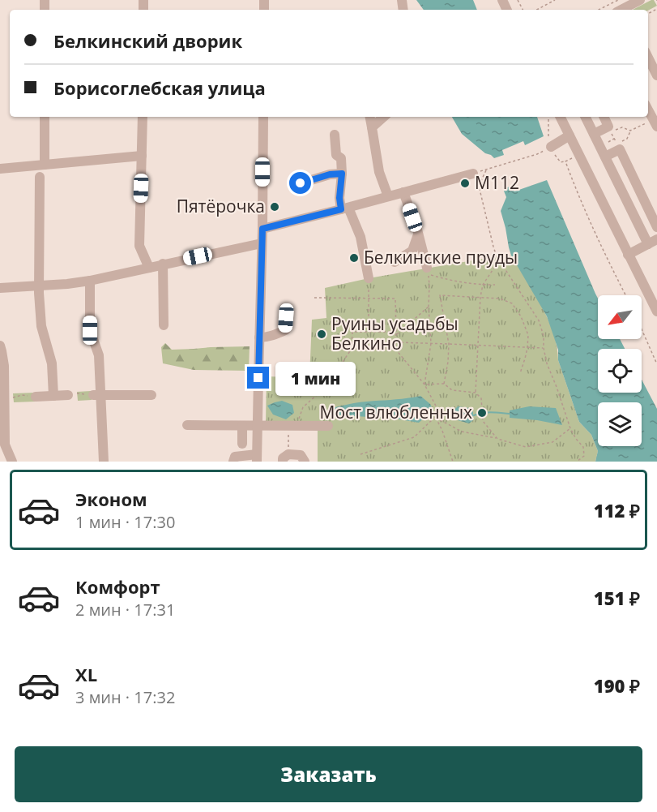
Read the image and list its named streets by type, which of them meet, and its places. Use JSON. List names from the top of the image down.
{
  "places": [
    "М112",
    "Пятёрочка",
    "Белкинские пруды",
    "Руины усадьбы Белкино",
    "Мост влюбленных"
  ],
  "north": "bottom left",
  "page": {
    "banner": ["Белкинский дворик", "Борисоглебская улица"],
    "bubble": "1 мин",
    "list": [
      {
        "name": "Эконом",
        "note": "1 мин · 17:30",
        "value": "112 ₽"
      },
      {
        "name": "Комфорт",
        "note": "2 мин · 17:31",
        "value": "151 ₽"
      },
      {
        "name": "XL",
        "note": "3 мин · 17:32",
        "value": "190 ₽"
      }
    ],
    "buttons": "Заказать"
  }
}
